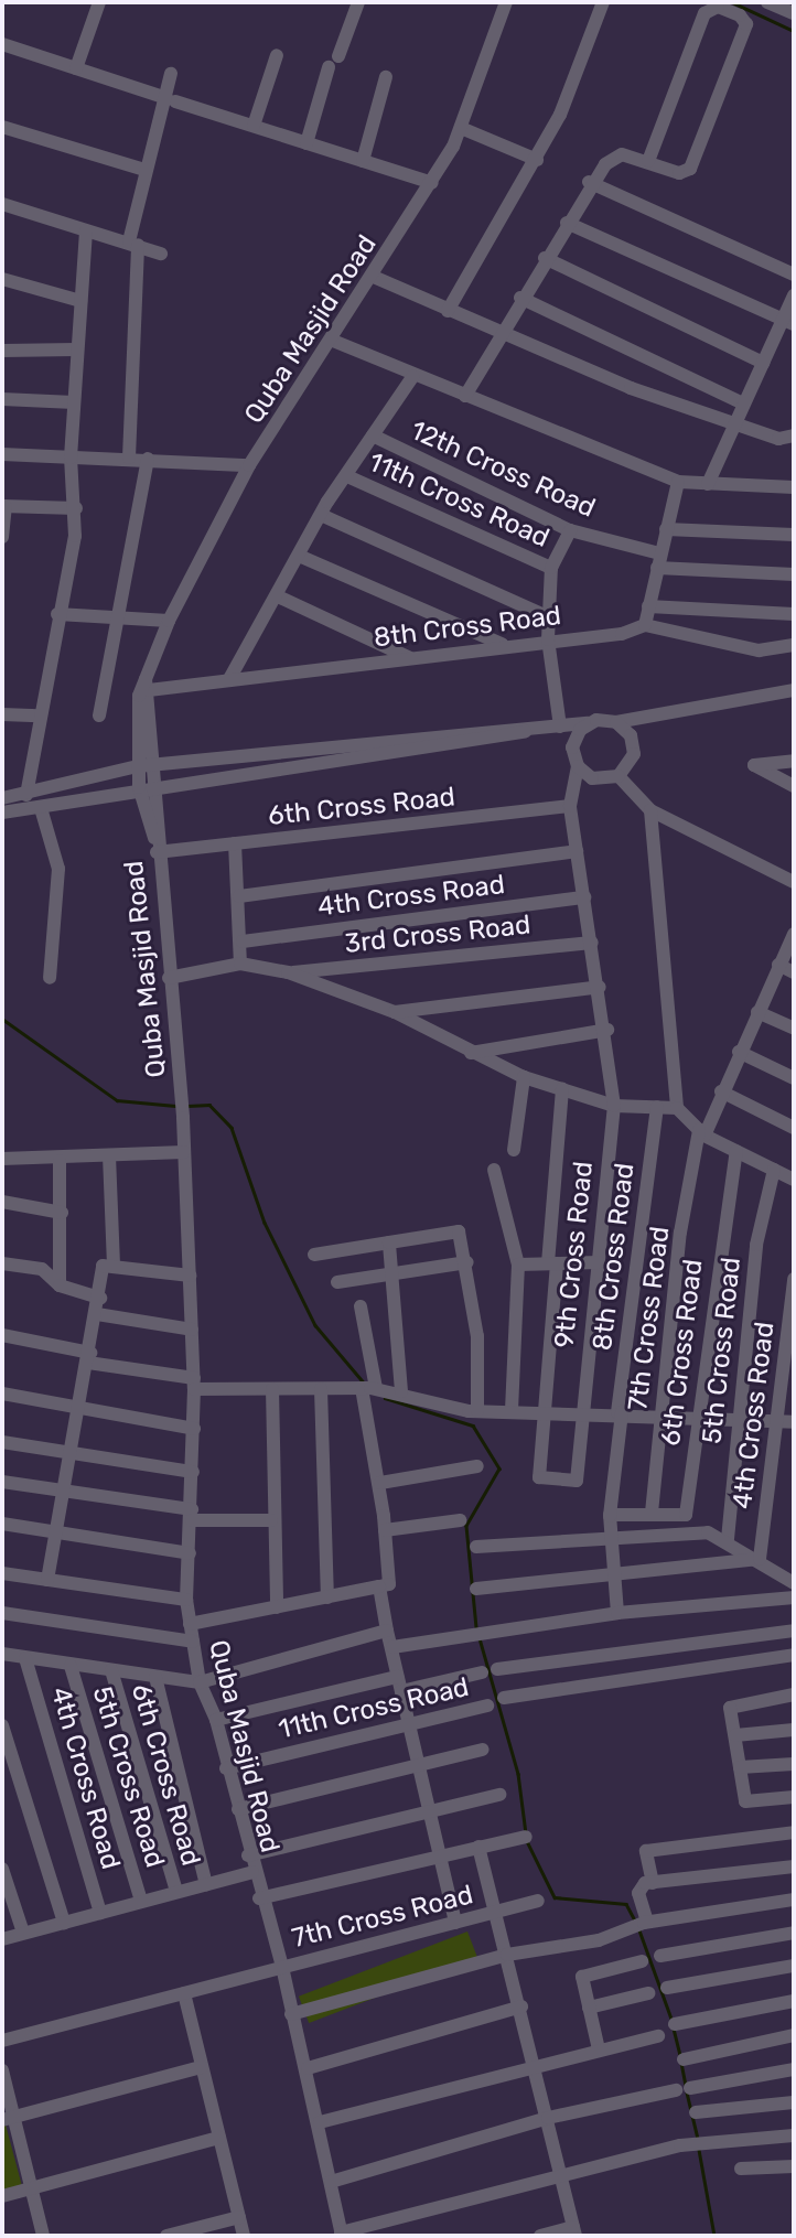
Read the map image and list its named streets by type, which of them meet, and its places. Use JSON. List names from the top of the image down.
{
  "streets": {
    "street": [
      "Quba Masjid Road",
      "12th Cross Road",
      "11th Cross Road",
      "8th Cross Road",
      "6th Cross Road",
      "4th Cross Road",
      "3rd Cross Road",
      "9th Cross Road",
      "7th Cross Road",
      "5th Cross Road"
    ]
  },
  "crossings": [
    ["Quba Masjid Road", "11th Cross Road"],
    ["Quba Masjid Road", "8th Cross Road"],
    ["Quba Masjid Road", "6th Cross Road"],
    ["Quba Masjid Road", "7th Cross Road"],
    ["6th Cross Road", "9th Cross Road"],
    ["6th Cross Road", "7th Cross Road"],
    ["4th Cross Road", "9th Cross Road"],
    ["3rd Cross Road", "9th Cross Road"]
  ]
}
